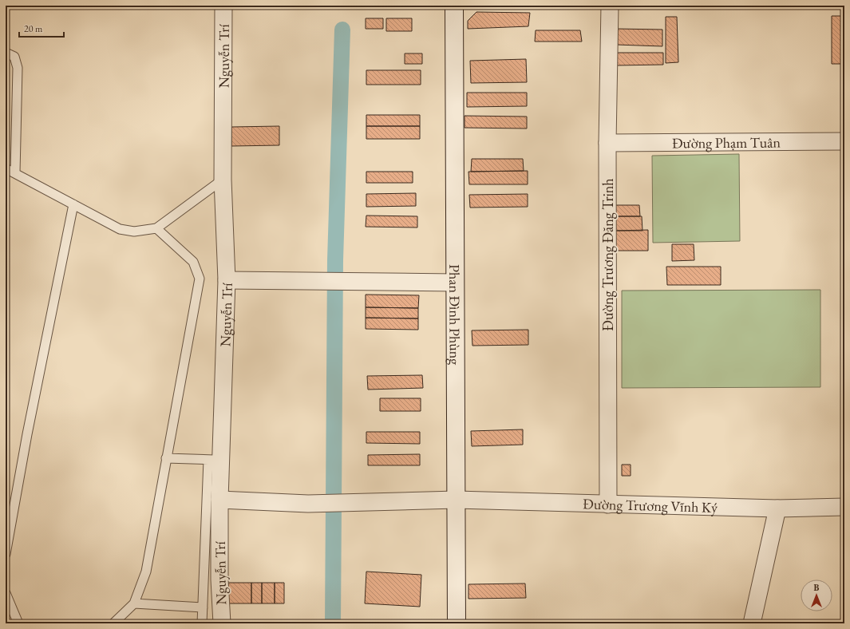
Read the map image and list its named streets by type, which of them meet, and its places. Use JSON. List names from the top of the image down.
{
  "streets": {
    "street": [
      "Nguyễn Trí",
      "Đường Phạm Tuân",
      "Đường Trương Đăng Trinh",
      "Phan Đình Phùng",
      "Đường Trương Vĩnh Ký"
    ]
  },
  "crossings": [
    ["Nguyễn Trí", "Đường Trương Vĩnh Ký"],
    ["Đường Phạm Tuân", "Đường Trương Đăng Trinh"],
    ["Đường Trương Đăng Trinh", "Đường Trương Vĩnh Ký"],
    ["Phan Đình Phùng", "Đường Trương Vĩnh Ký"]
  ],
  "scale_bar": "20 m",
  "north": "top"
}
